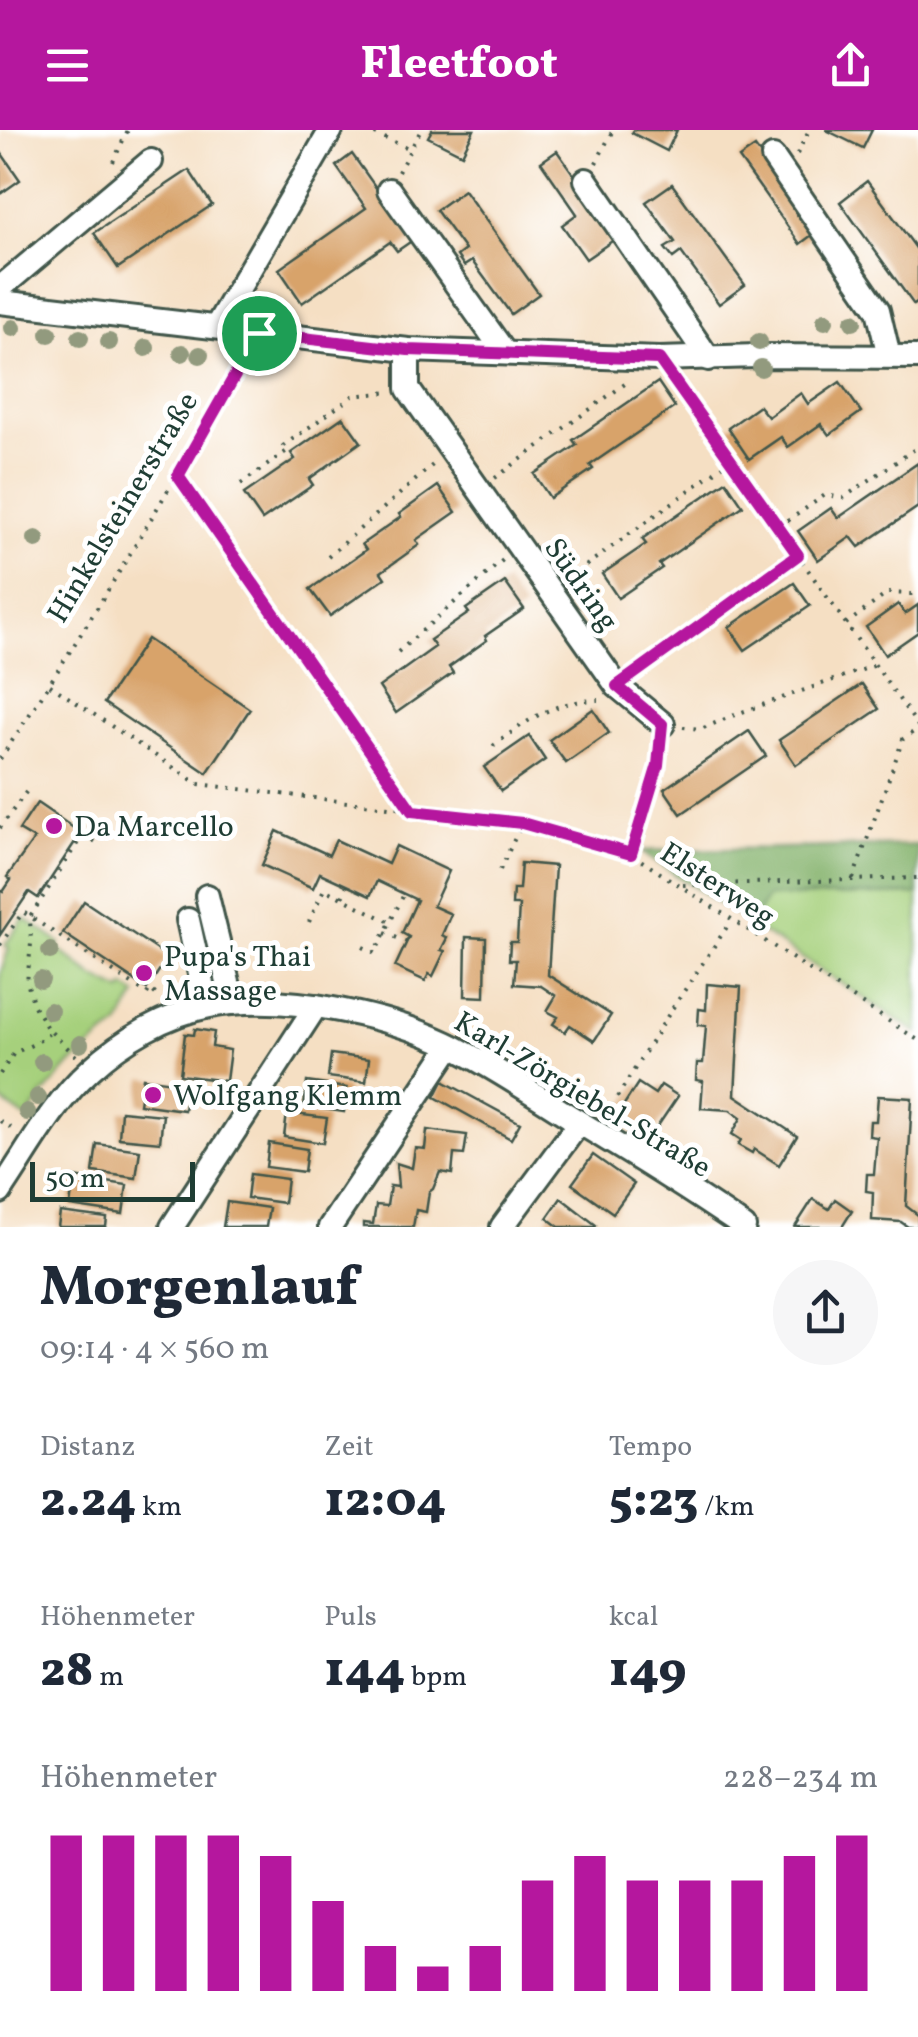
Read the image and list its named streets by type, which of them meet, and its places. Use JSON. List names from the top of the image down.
{
  "streets": {
    "street": ["Südring", "Karl-Zörgiebel-Straße"],
    "path": ["Hinkelsteinerstraße", "Elsterweg"]
  },
  "crossings": [
    ["Hinkelsteinerstraße", "Elsterweg"]
  ],
  "places": ["Da Marcello", "Pupa's Thai Massage", "Wolfgang Klemm"],
  "scale_bar": "50 m",
  "page": {
    "header": "Fleetfoot",
    "scale": "50 m",
    "heading": ["Morgenlauf", "09:14 · 4 × 560 m"],
    "stats": [
      ["Distanz", "2.24 km"],
      ["Zeit", "12:04"],
      ["Tempo", "5:23 /km"],
      ["Höhenmeter", "28 m"],
      ["Puls", "144 bpm"],
      ["kcal", "149"]
    ],
    "chart": ["Höhenmeter", "228–234 m"]
  }
}
